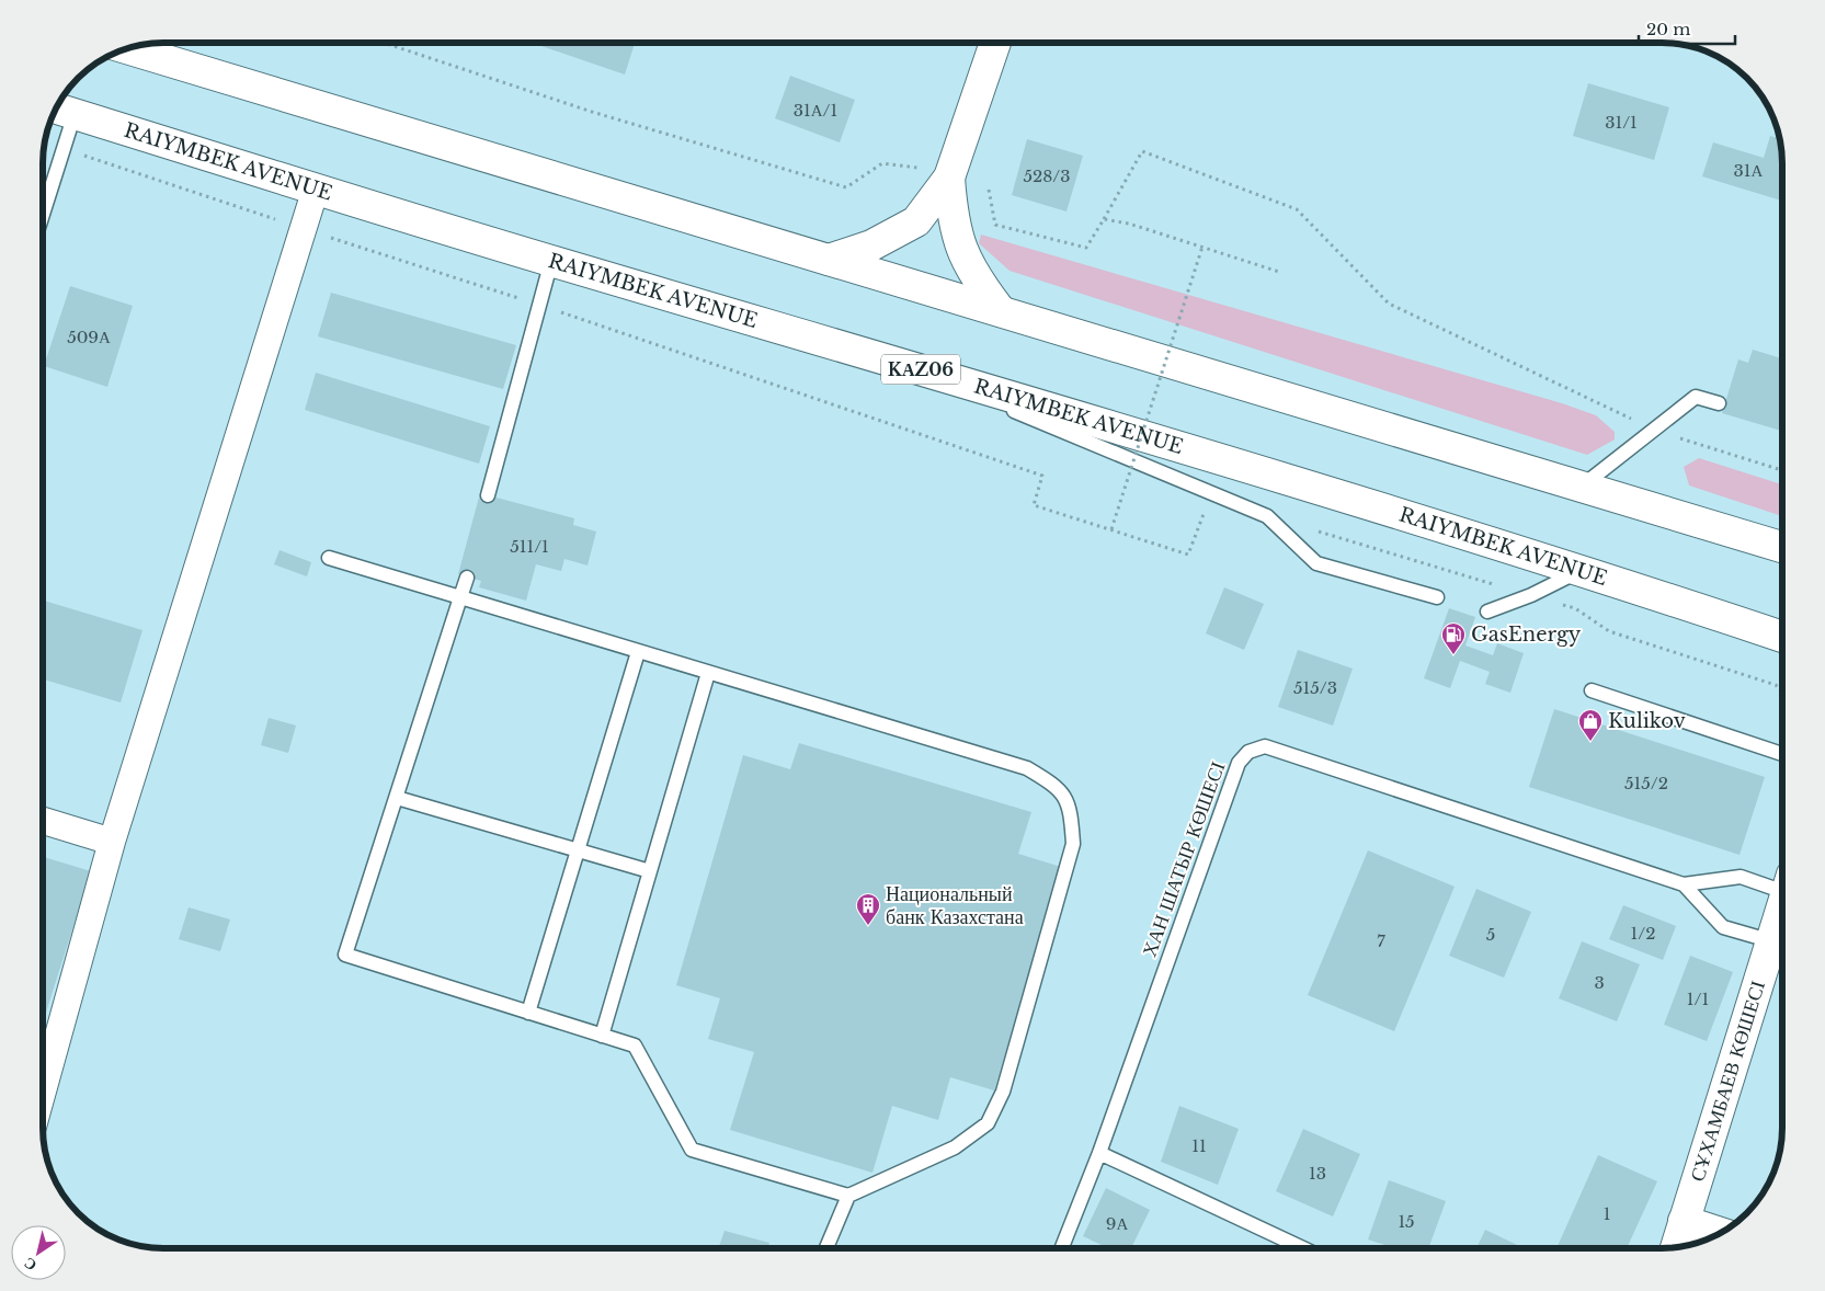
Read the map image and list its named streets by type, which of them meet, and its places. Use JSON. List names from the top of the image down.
{
  "streets": {
    "main road": ["RAIYMBEK AVENUE", "KАZ06", "СҰХАМБАЕВ КӨШЕСІ"],
    "lane": ["ХАН ШАТЫР КӨШЕСІ"]
  },
  "crossings": [
    ["ХАН ШАТЫР КӨШЕСІ", "СҰХАМБАЕВ КӨШЕСІ"]
  ],
  "places": {
    "fuel station": ["GasEnergy"],
    "shop": ["Kulikov"],
    "building": ["Национальный банк Казахстана"]
  },
  "house_numbers": [
    "31А/1",
    "31/1",
    "31А",
    "528/3",
    "509А",
    "511/1",
    "515/3",
    "515/2",
    "1/2",
    "5",
    "7",
    "3",
    "1/1",
    "11",
    "13",
    "1",
    "15",
    "9А"
  ],
  "scale_bar": "20 m",
  "north": "bottom left"
}
